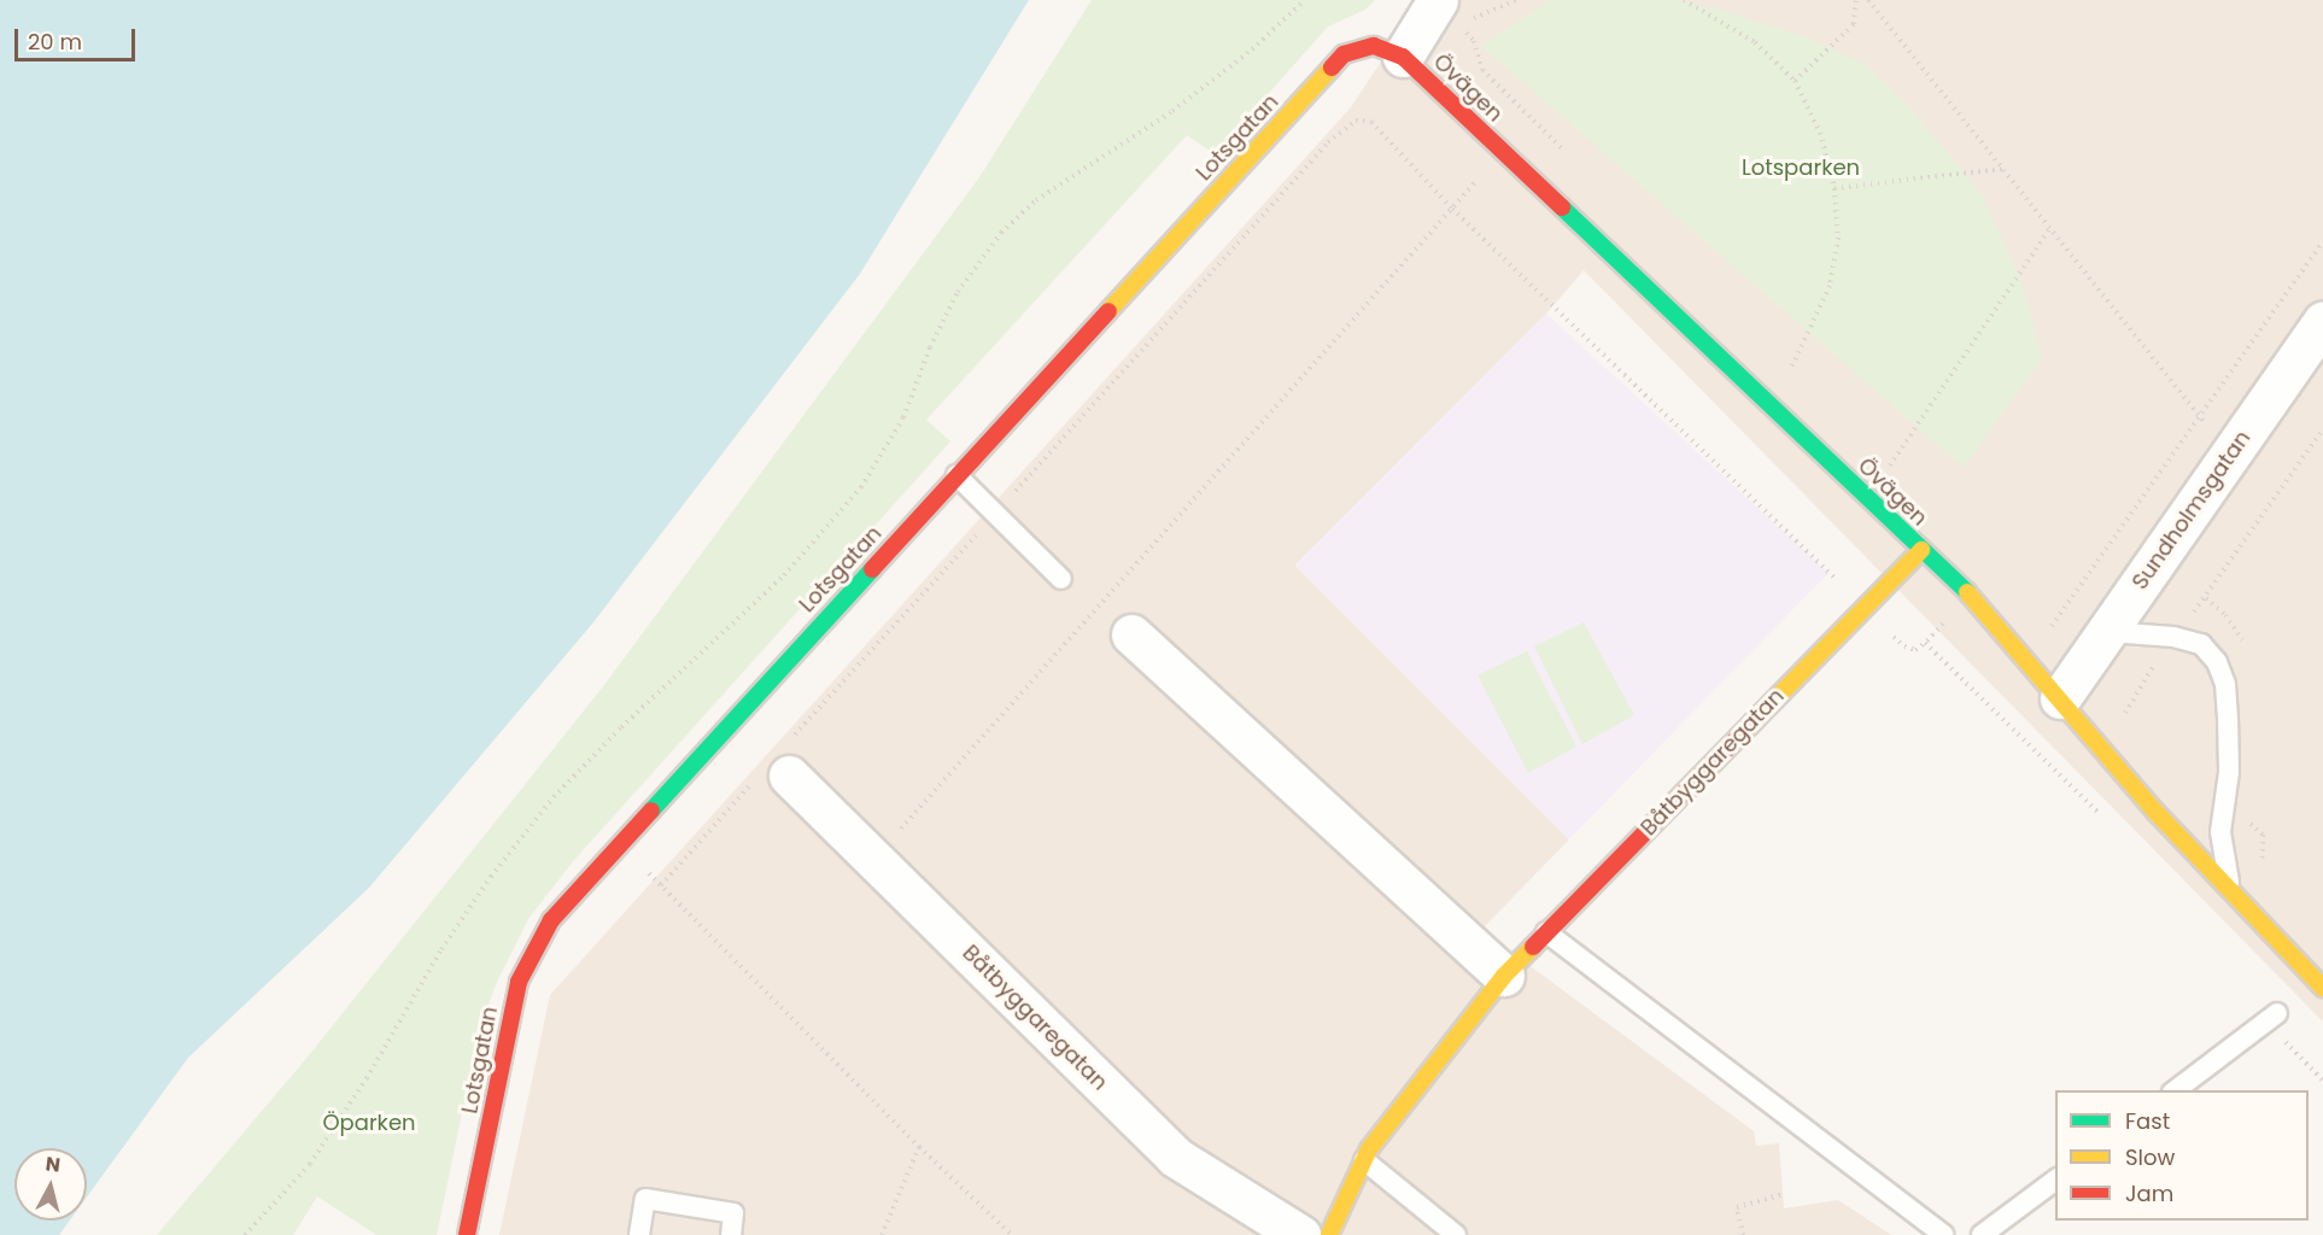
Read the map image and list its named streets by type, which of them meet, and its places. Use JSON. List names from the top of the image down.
{
  "streets": {
    "street": [
      "Övägen",
      "Lotsgatan",
      "Sundholmsgatan",
      "Båtbyggaregatan"
    ]
  },
  "crossings": [
    ["Övägen", "Lotsgatan"],
    ["Övägen", "Sundholmsgatan"],
    ["Övägen", "Båtbyggaregatan"]
  ],
  "parks": ["Lotsparken", "Öparken"],
  "legend": ["Fast", "Slow", "Jam"],
  "scale_bar": "20 m",
  "north": "top"
}
